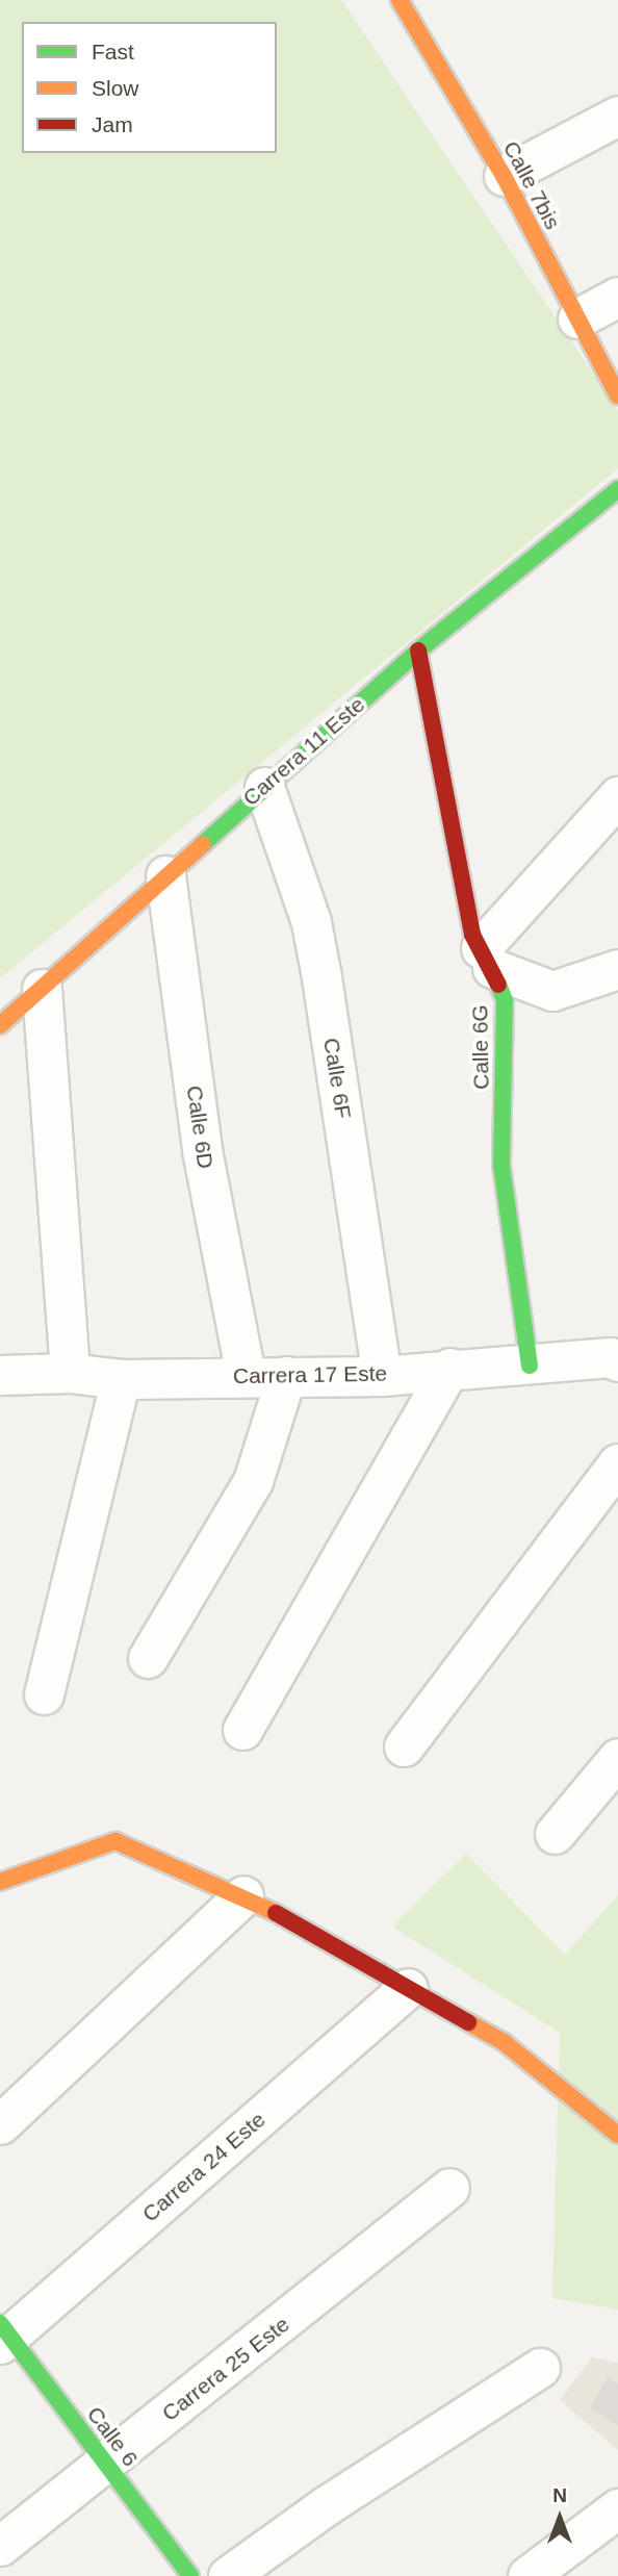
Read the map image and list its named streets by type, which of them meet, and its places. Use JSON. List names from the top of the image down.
{
  "streets": {
    "street": [
      "Calle 7bis",
      "Carrera 11 Este",
      "Calle 6G",
      "Calle 6F",
      "Calle 6D",
      "Carrera 17 Este",
      "Carrera 24 Este",
      "Carrera 25 Este",
      "Calle 6"
    ]
  },
  "crossings": [
    ["Carrera 11 Este", "Calle 6G"],
    ["Carrera 11 Este", "Calle 6F"],
    ["Carrera 11 Este", "Calle 6D"],
    ["Calle 6G", "Carrera 17 Este"],
    ["Calle 6F", "Carrera 17 Este"],
    ["Calle 6D", "Carrera 17 Este"],
    ["Carrera 24 Este", "Calle 6"],
    ["Carrera 25 Este", "Calle 6"]
  ],
  "legend": ["Fast", "Slow", "Jam"],
  "north": "top"
}
